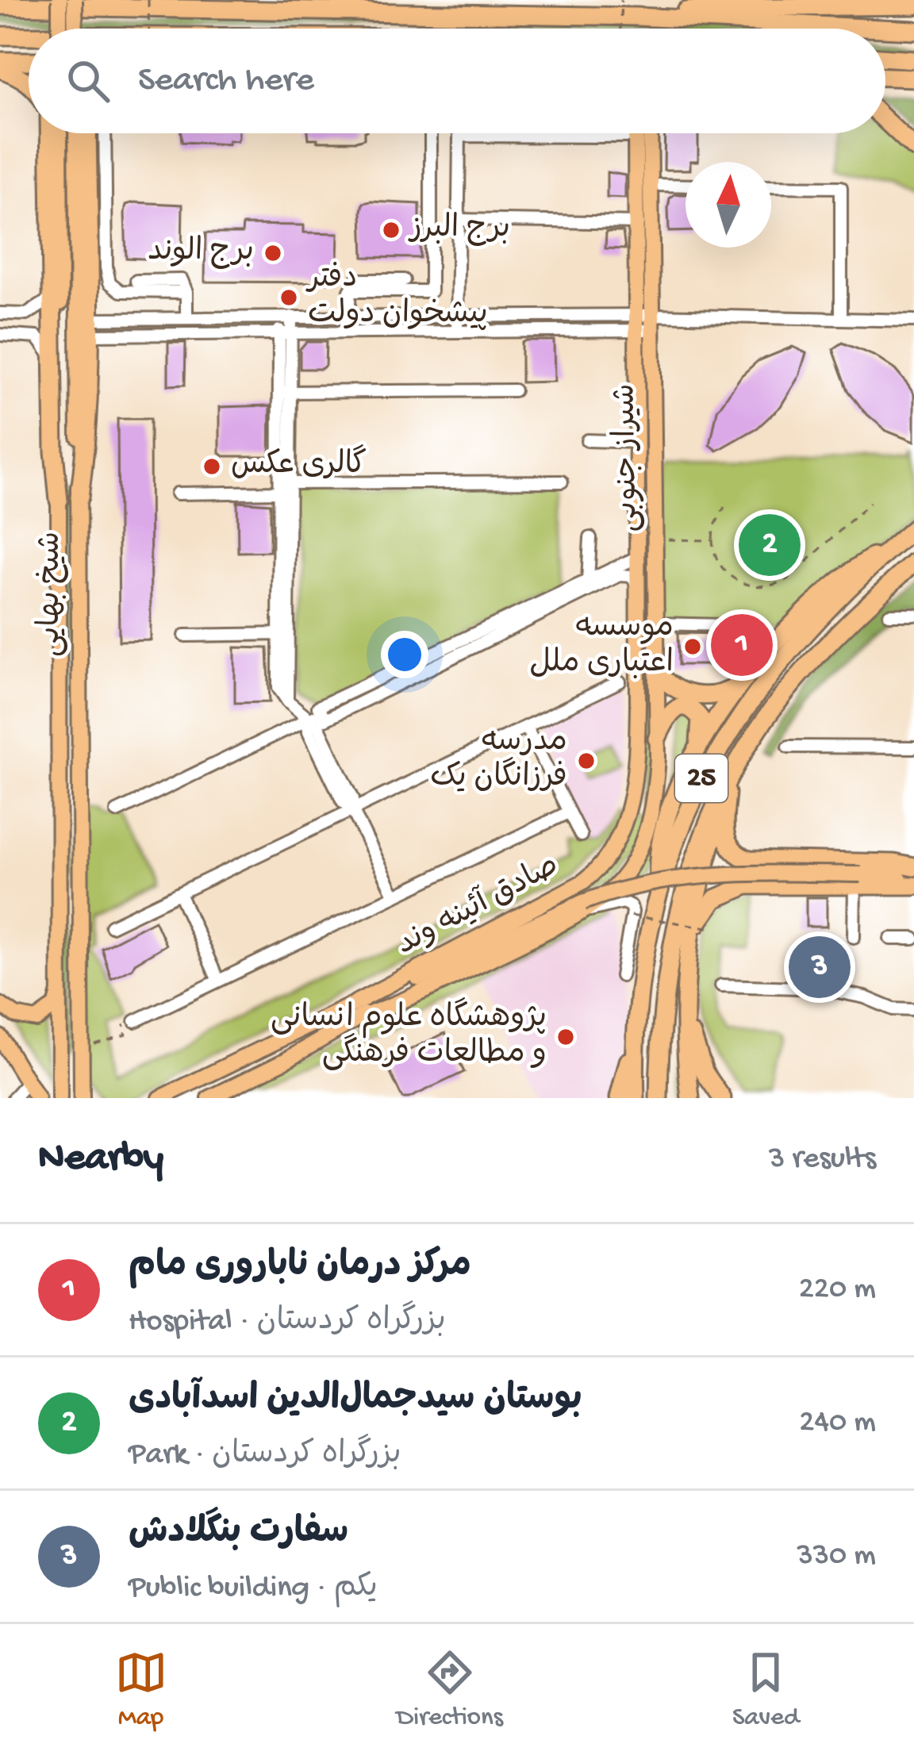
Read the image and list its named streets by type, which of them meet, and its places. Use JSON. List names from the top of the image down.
{
  "streets": {
    "highway": ["25"],
    "main road": ["شیراز جنوبی", "شیخ بهایی", "صادق آئینه وند"]
  },
  "crossings": [
    ["شیراز جنوبی", "صادق آئینه وند"]
  ],
  "places": [
    "برج البرز",
    "برج الوند",
    "دفتر پیشخوان دولت",
    "گالری عکس",
    "موسسه اعتباری ملل",
    "مدرسه فرزانگان یک",
    "پژوهشگاه علوم انسانی و مطالعات فرهنگی"
  ],
  "north": "top",
  "page": {
    "search": "Search here",
    "pins": ["2", "1", "3"],
    "heading": ["Nearby", "3 results"],
    "list": [
      {
        "mark": "1",
        "name": "مرکز درمان ناباروری مام",
        "note": "Hospital · بزرگراه کردستان",
        "value": "220 m"
      },
      {
        "mark": "2",
        "name": "بوستان سیدجمال‌الدین اسدآبادی",
        "note": "Park · بزرگراه کردستان",
        "value": "240 m"
      },
      {
        "mark": "3",
        "name": "سفارت بنگلادش",
        "note": "Public building · یکم",
        "value": "330 m"
      }
    ],
    "nav": ["Map", "Directions", "Saved"]
  }
}
